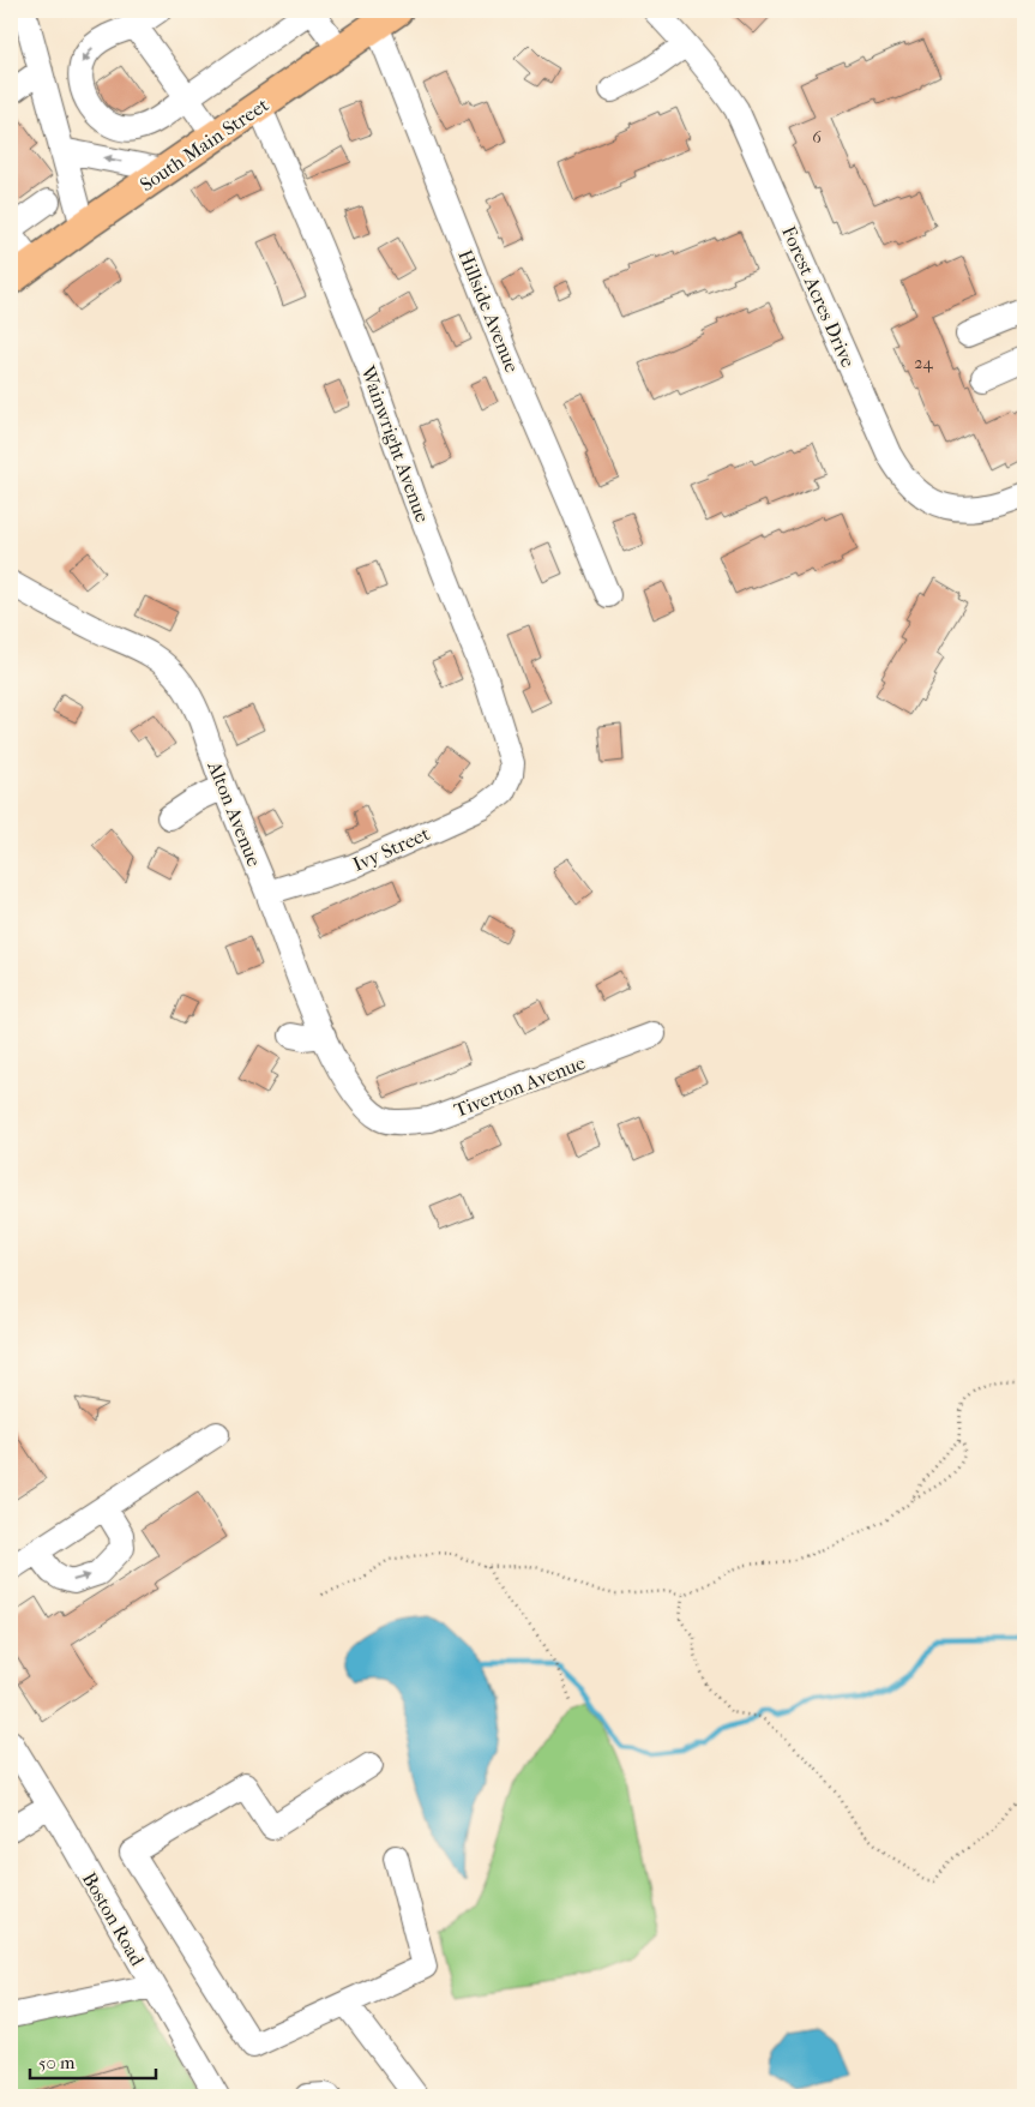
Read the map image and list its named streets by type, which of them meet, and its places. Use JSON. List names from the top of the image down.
{
  "streets": {
    "main road": ["South Main Street"],
    "street": [
      "Forest Acres Drive",
      "Hillside Avenue",
      "Wainwright Avenue",
      "Alton Avenue",
      "Ivy Street",
      "Tiverton Avenue",
      "Boston Road"
    ]
  },
  "crossings": [
    ["South Main Street", "Hillside Avenue"],
    ["South Main Street", "Wainwright Avenue"],
    ["Wainwright Avenue", "Ivy Street"],
    ["Alton Avenue", "Ivy Street"],
    ["Alton Avenue", "Tiverton Avenue"]
  ],
  "house_numbers": ["6", "24"],
  "scale_bar": "50 m"
}
